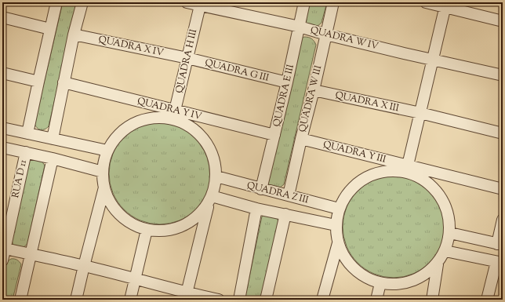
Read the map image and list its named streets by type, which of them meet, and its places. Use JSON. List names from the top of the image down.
{
  "streets": {
    "street": [
      "QUADRA W IV",
      "QUADRA X IV",
      "QUADRA H III",
      "QUADRA G III",
      "QUADRA E III",
      "QUADRA W III",
      "QUADRA X III",
      "QUADRA Y IV",
      "QUADRA Y III",
      "RUA D 11",
      "QUADRA Z III"
    ]
  },
  "crossings": [
    ["QUADRA W IV", "QUADRA H III"],
    ["QUADRA W IV", "QUADRA E III"],
    ["QUADRA W IV", "QUADRA W III"],
    ["QUADRA X IV", "QUADRA H III"],
    ["QUADRA X IV", "QUADRA G III"],
    ["QUADRA H III", "QUADRA G III"],
    ["QUADRA H III", "QUADRA Y IV"],
    ["QUADRA G III", "QUADRA E III"],
    ["QUADRA E III", "QUADRA Y IV"],
    ["QUADRA E III", "QUADRA Z III"],
    ["QUADRA W III", "QUADRA X III"],
    ["QUADRA W III", "QUADRA Y III"],
    ["QUADRA W III", "QUADRA Z III"]
  ]
}
